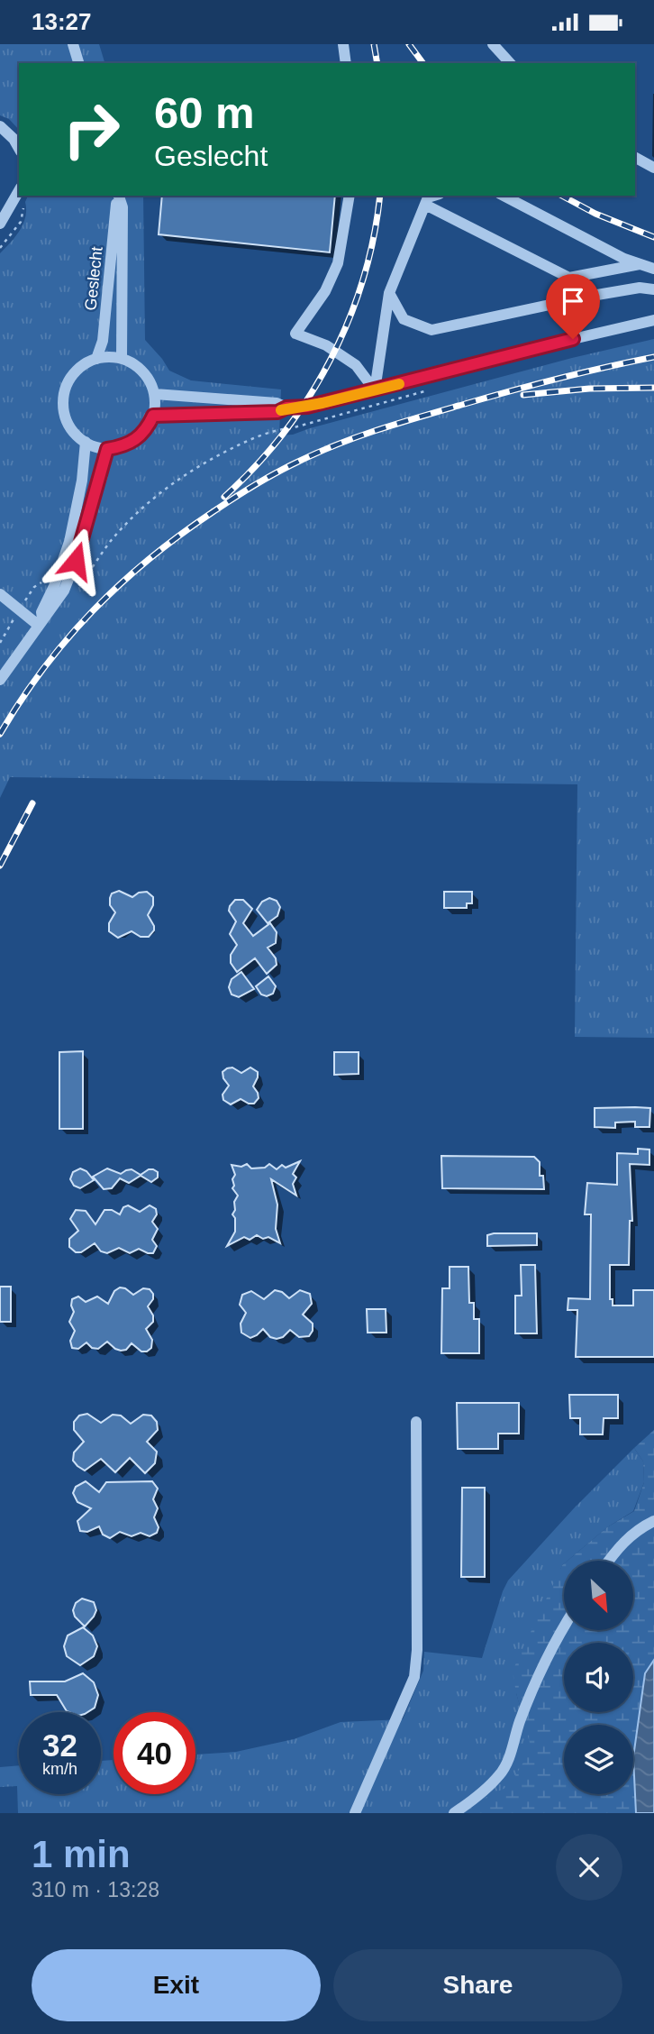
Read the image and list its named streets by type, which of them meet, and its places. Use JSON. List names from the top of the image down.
{
  "streets": {
    "street": ["Geslecht"]
  },
  "north": "bottom right",
  "page": {
    "status": "13:27",
    "turn": ["60 m", "Geslecht"],
    "speed": "32 km/h",
    "limit": "40",
    "heading": ["1 min", "310 m · 13:28"],
    "buttons": ["Exit", "Share"]
  }
}
